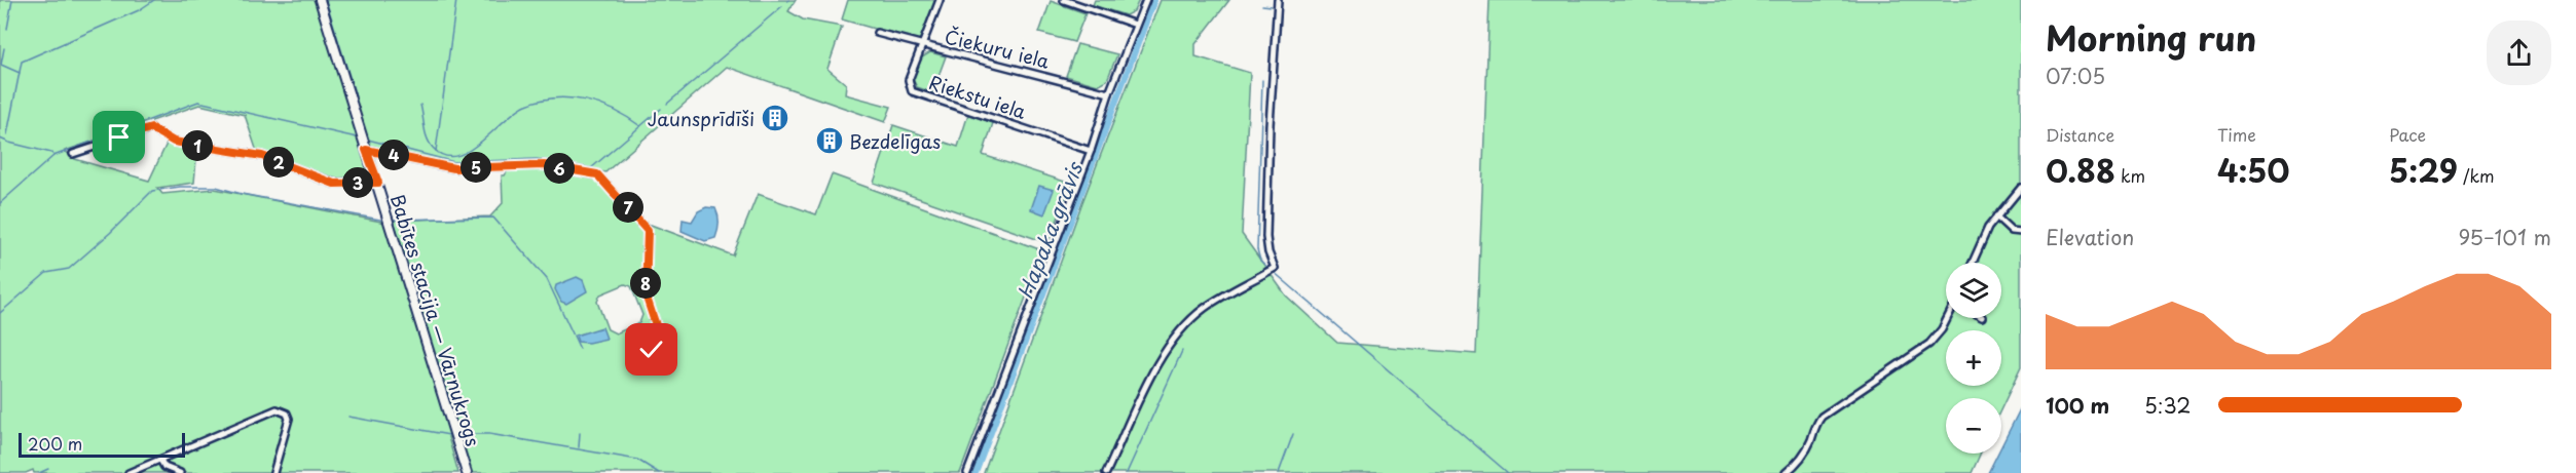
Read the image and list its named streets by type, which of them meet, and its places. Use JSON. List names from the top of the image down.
{
  "streets": {
    "main road": ["Babītes stacija — Vārnukrogs"],
    "street": ["Čiekuru iela", "Riekstu iela"]
  },
  "crossings": [
    ["Čiekuru iela", "Riekstu iela"]
  ],
  "water": ["Hapaka grāvis"],
  "places": {
    "building": ["Jaunsprīdīši", "Bezdelīgas"]
  },
  "scale_bar": "200 m",
  "page": {
    "heading": ["Morning run", "07:05"],
    "stats": [
      ["Distance", "0.88 km"],
      ["Time", "4:50"],
      ["Pace", "5:29 /km"]
    ],
    "pins": [
      "1",
      "4",
      "2",
      "5",
      "6",
      "3",
      "7",
      "8"
    ],
    "chart": ["Elevation", "95–101 m"],
    "map_buttons": ["+", "−"],
    "list": [
      {
        "name": "100 m",
        "note": "5:32"
      }
    ],
    "scale": "200 m"
  }
}
